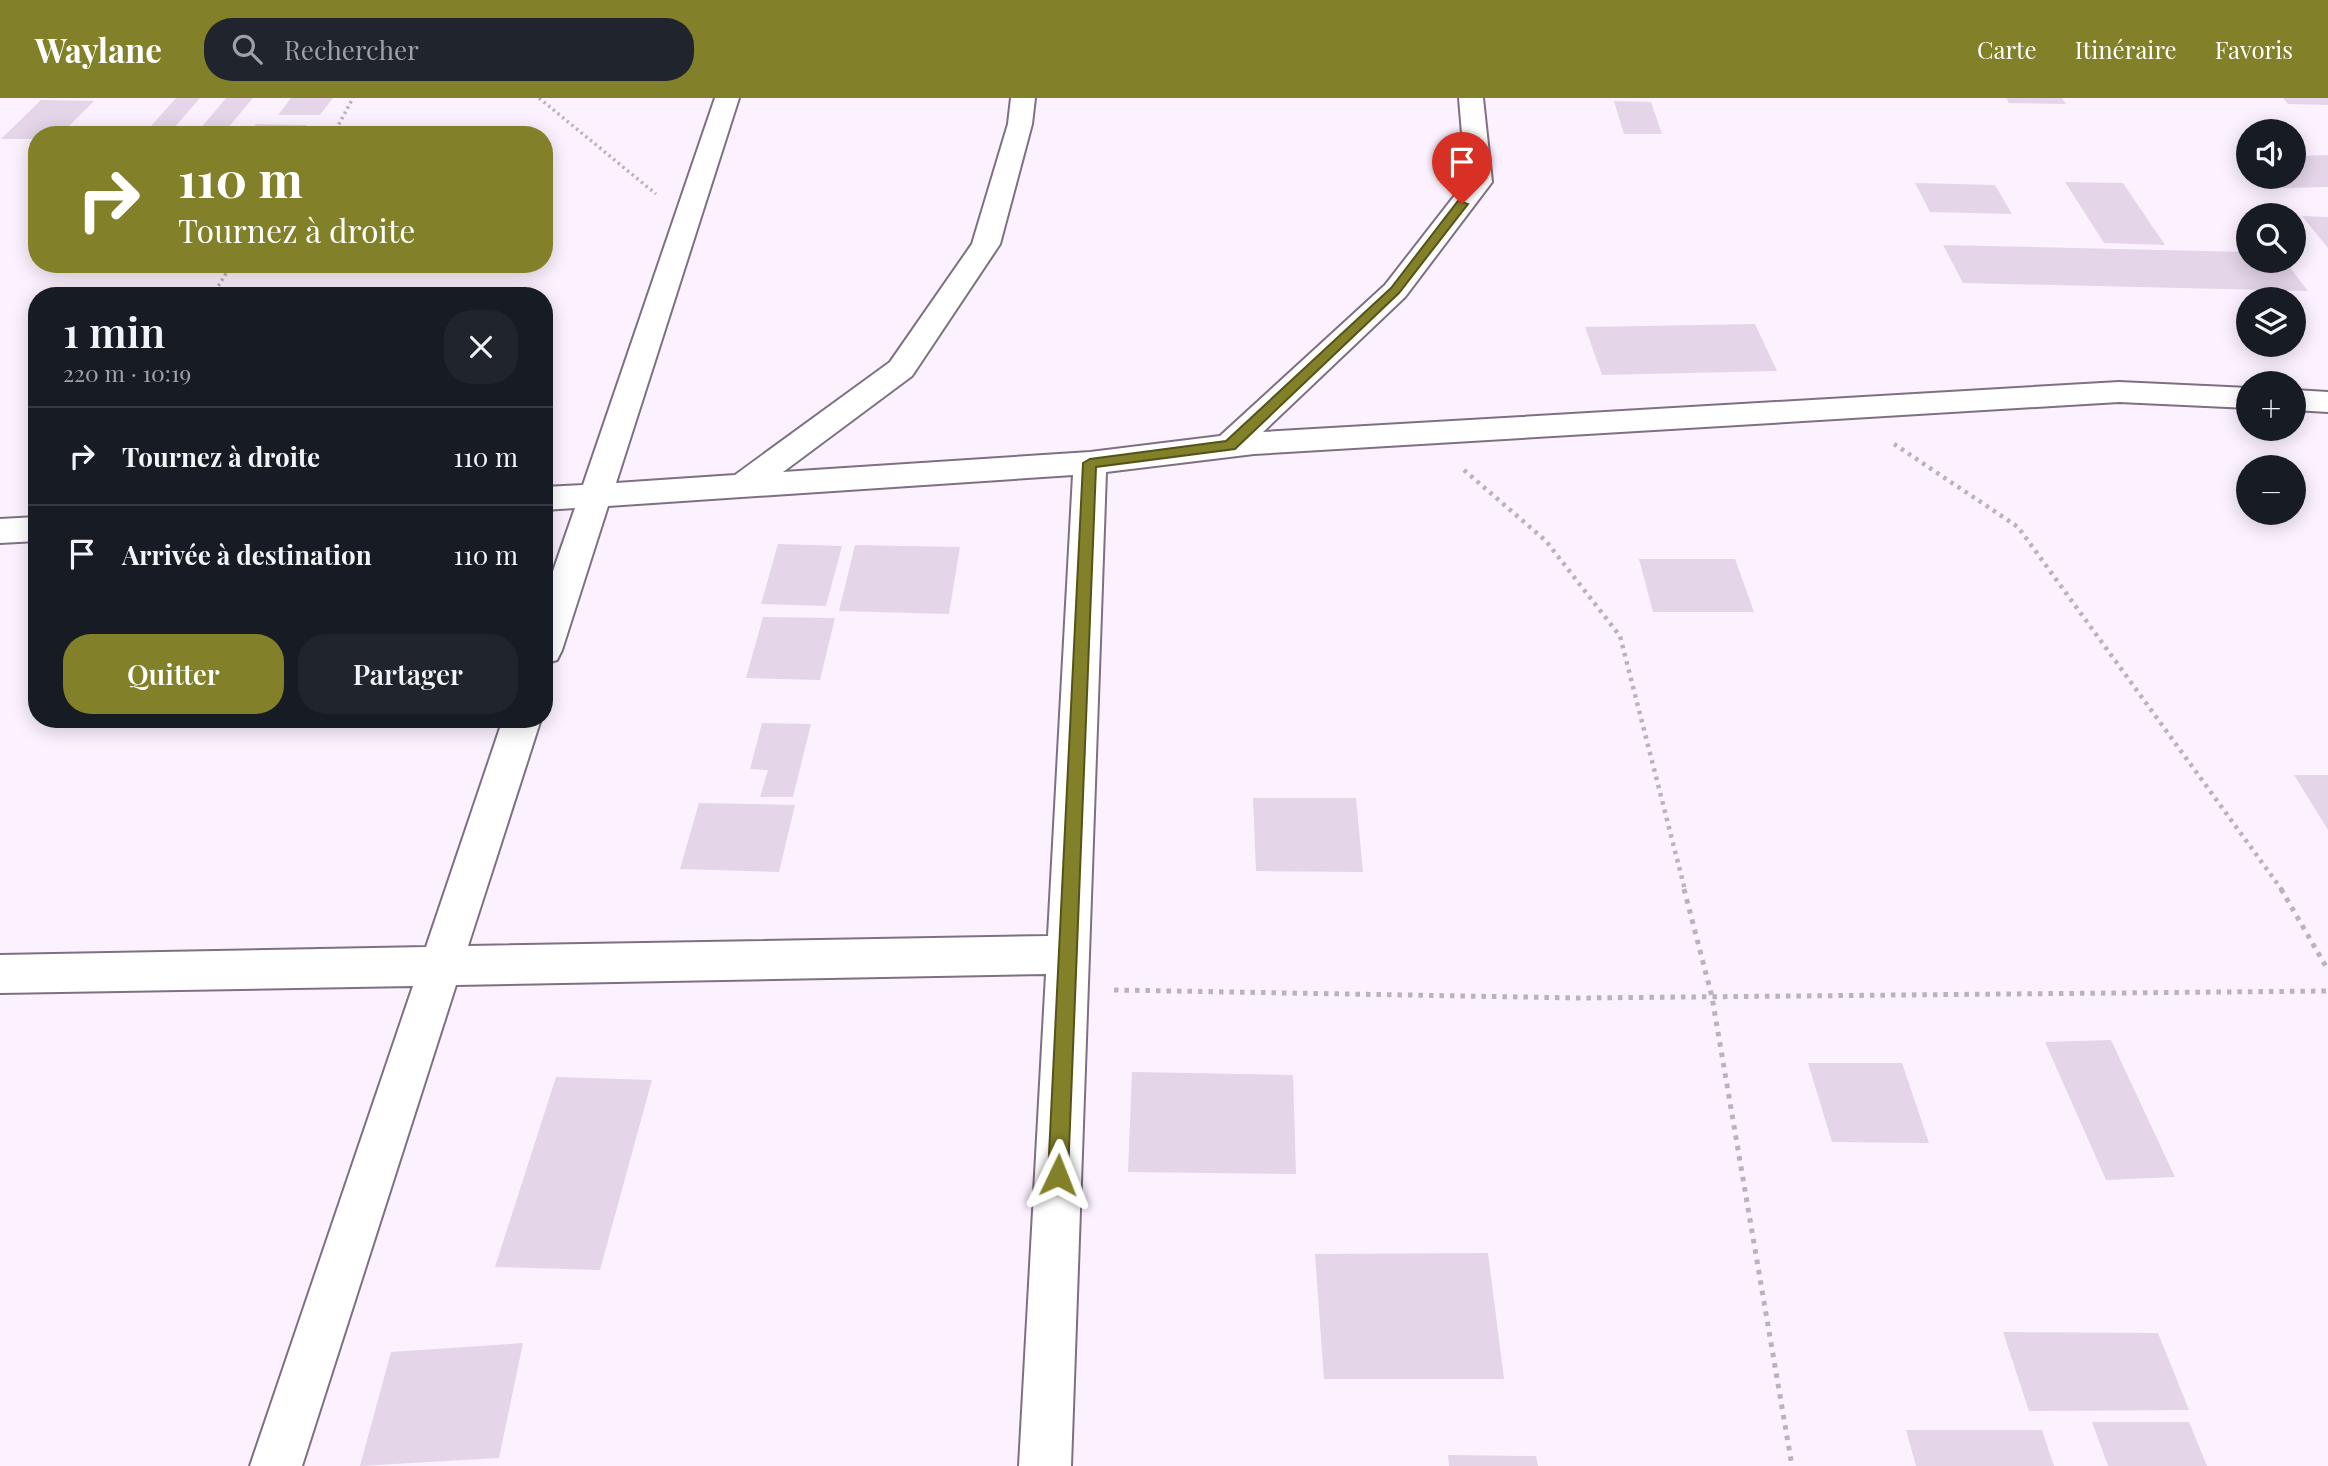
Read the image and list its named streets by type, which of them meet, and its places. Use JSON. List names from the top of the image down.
{
  "page": {
    "header": "Waylane",
    "search": "Rechercher",
    "nav": ["Carte", "Itinéraire", "Favoris"],
    "map_buttons": ["+", "−"],
    "turn": ["110 m", "Tournez à droite"],
    "heading": ["1 min", "220 m · 10:19"],
    "list": [
      {
        "name": "Tournez à droite",
        "value": "110 m"
      },
      {
        "name": "Arrivée à destination",
        "value": "110 m"
      }
    ],
    "buttons": ["Quitter", "Partager"]
  }
}
